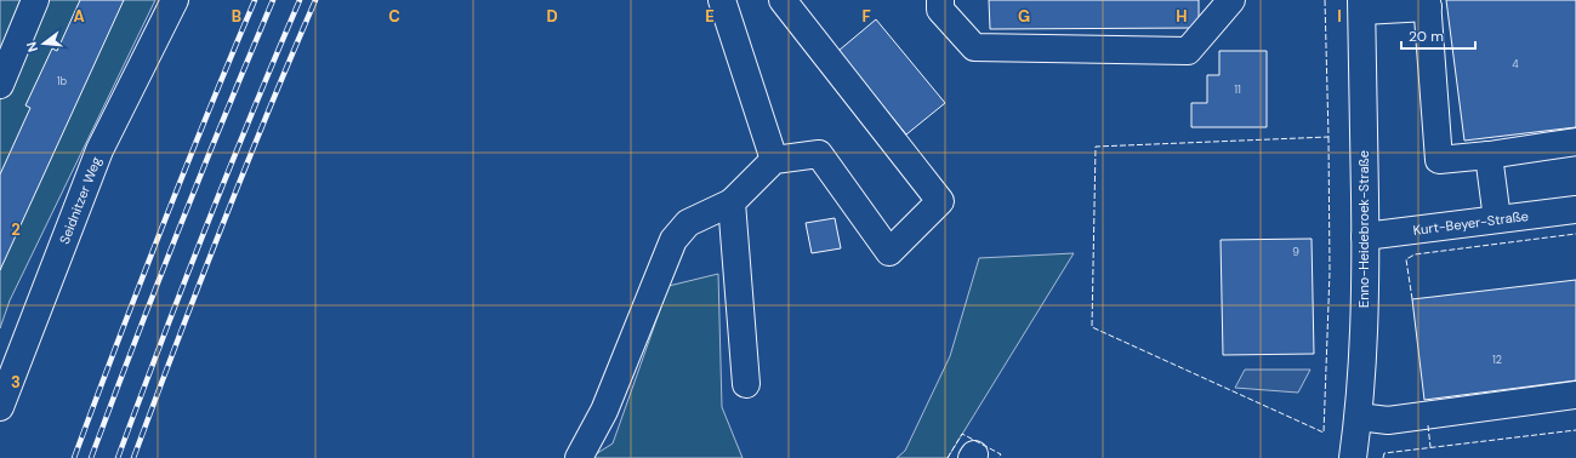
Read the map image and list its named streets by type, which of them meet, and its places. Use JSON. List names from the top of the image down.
{
  "streets": {
    "street": ["Seidnitzer Weg", "Kurt-Beyer-Straße", "Enno-Heidebroek-Straße"]
  },
  "crossings": [
    ["Kurt-Beyer-Straße", "Enno-Heidebroek-Straße"]
  ],
  "house_numbers": [
    "4",
    "1b",
    "11",
    "9",
    "12"
  ],
  "scale_bar": "20 m",
  "north": "left",
  "grid": {
    "columns": [
      "A",
      "B",
      "C",
      "D",
      "E",
      "F",
      "G",
      "H",
      "I"
    ],
    "rows": ["2", "3"]
  }
}
